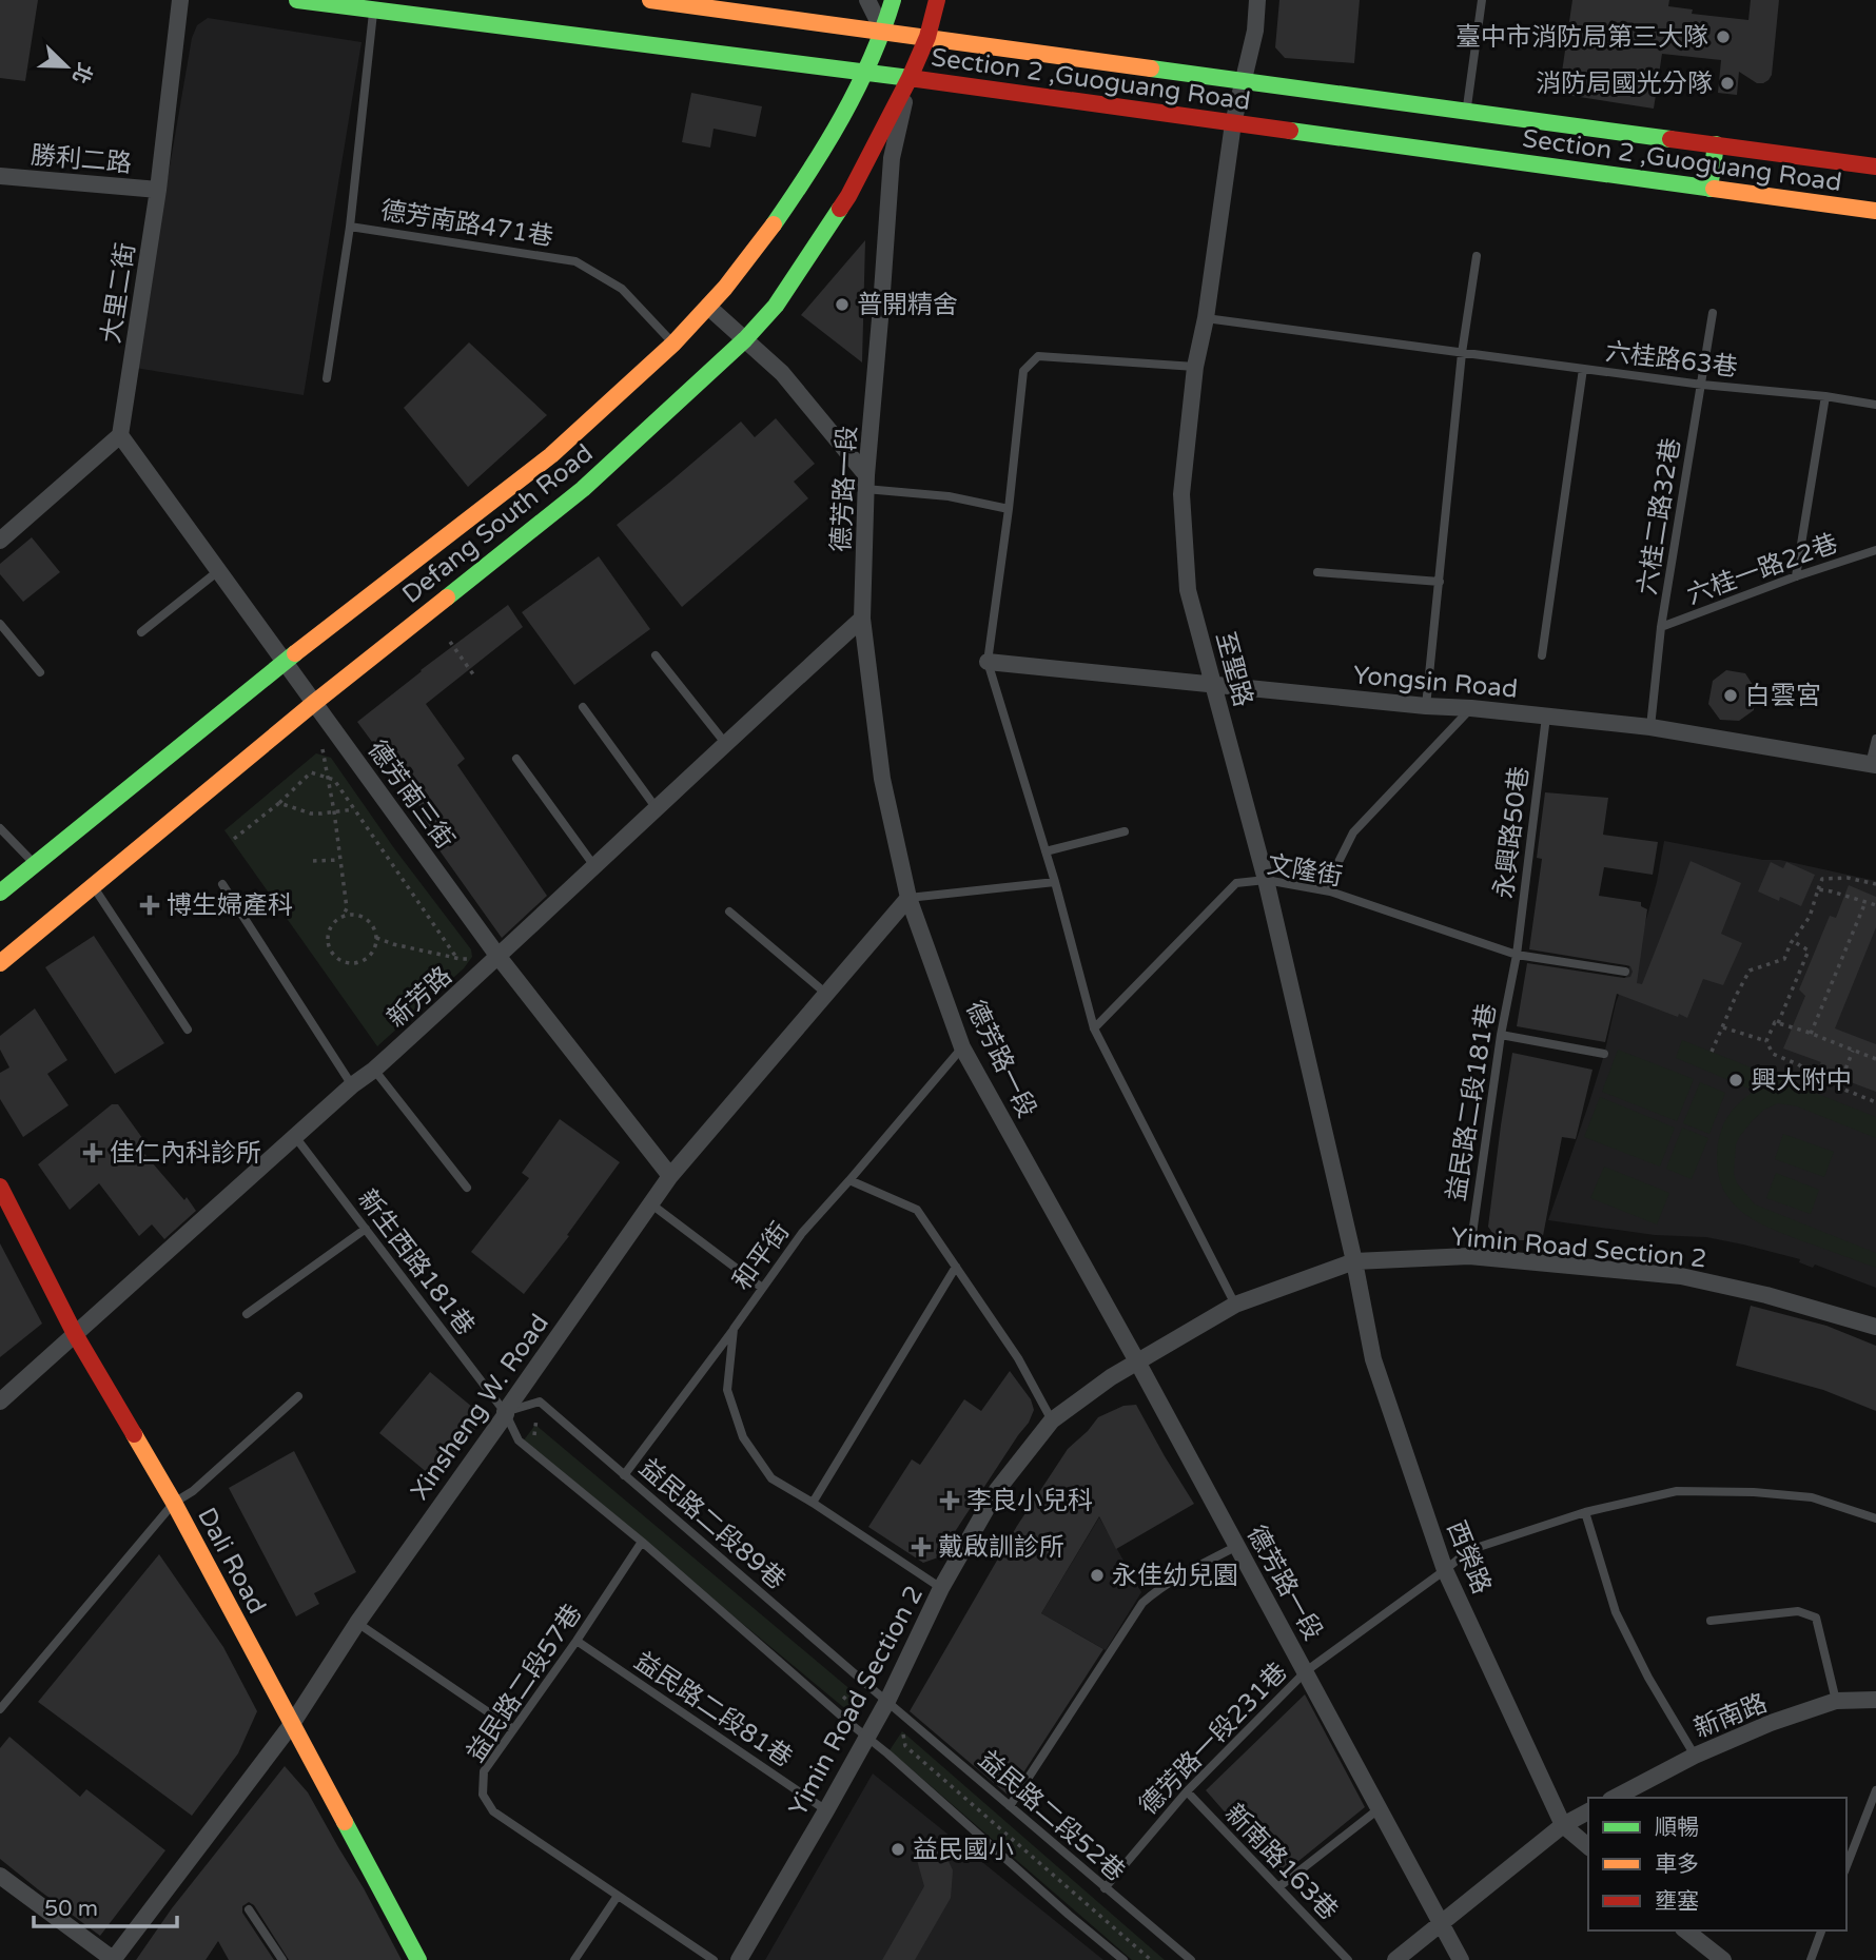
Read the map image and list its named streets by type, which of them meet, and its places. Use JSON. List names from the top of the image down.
{
  "streets": {
    "street": [
      "Section 2 ,Guoguang Road",
      "勝利二路",
      "大里二街",
      "德芳路一段",
      "Defang South Road",
      "至聖路",
      "Yongsin Road",
      "德芳南三街",
      "新芳路",
      "Yimin Road Section 2",
      "Xinsheng W. Road",
      "西榮路",
      "Dali Road",
      "新南路"
    ],
    "lane": [
      "德芳南路471巷",
      "六桂路63巷",
      "六桂二路32巷",
      "六桂一路22巷",
      "永興路50巷",
      "文隆街",
      "益民路二段181巷",
      "和平街",
      "新生西路181巷",
      "益民路二段89巷",
      "益民路二段57巷",
      "益民路二段81巷",
      "德芳路一段231巷",
      "益民路二段52巷",
      "新南路163巷"
    ]
  },
  "crossings": [
    ["Section 2 ,Guoguang Road", "德芳南路471巷"],
    ["Section 2 ,Guoguang Road", "德芳路一段"],
    ["Section 2 ,Guoguang Road", "Defang South Road"],
    ["Section 2 ,Guoguang Road", "至聖路"],
    ["勝利二路", "大里二街"],
    ["德芳南路471巷", "Defang South Road"],
    ["大里二街", "德芳南三街"],
    ["六桂路63巷", "六桂二路32巷"],
    ["六桂路63巷", "至聖路"],
    ["德芳路一段", "Defang South Road"],
    ["德芳路一段", "新芳路"],
    ["德芳路一段", "Yimin Road Section 2"],
    ["德芳路一段", "和平街"],
    ["德芳路一段", "Xinsheng W. Road"],
    ["德芳路一段", "德芳路一段231巷"],
    ["六桂二路32巷", "六桂一路22巷"],
    ["六桂二路32巷", "Yongsin Road"],
    ["Defang South Road", "德芳南三街"],
    ["至聖路", "Yongsin Road"],
    ["至聖路", "文隆街"],
    ["至聖路", "Yimin Road Section 2"],
    ["至聖路", "西榮路"],
    ["Yongsin Road", "永興路50巷"],
    ["德芳南三街", "新芳路"],
    ["德芳南三街", "Xinsheng W. Road"],
    ["永興路50巷", "文隆街"],
    ["永興路50巷", "益民路二段181巷"],
    ["文隆街", "益民路二段181巷"],
    ["新芳路", "新生西路181巷"],
    ["新芳路", "Dali Road"],
    ["益民路二段181巷", "Yimin Road Section 2"],
    ["Yimin Road Section 2", "和平街"],
    ["Yimin Road Section 2", "益民路二段89巷"],
    ["Yimin Road Section 2", "西榮路"],
    ["Yimin Road Section 2", "益民路二段81巷"],
    ["Yimin Road Section 2", "益民路二段52巷"],
    ["新生西路181巷", "Xinsheng W. Road"],
    ["新生西路181巷", "益民路二段89巷"],
    ["Xinsheng W. Road", "益民路二段89巷"],
    ["Xinsheng W. Road", "Dali Road"],
    ["益民路二段89巷", "益民路二段52巷"],
    ["西榮路", "德芳路一段231巷"],
    ["益民路二段57巷", "益民路二段81巷"],
    ["德芳路一段231巷", "益民路二段52巷"],
    ["德芳路一段231巷", "新南路163巷"]
  ],
  "places": {
    "other": [
      "臺中市消防局第三大隊",
      "消防局國光分隊",
      "普開精舍",
      "白雲宮",
      "興大附中",
      "永佳幼兒園",
      "益民國小"
    ],
    "health": [
      "博生婦產科",
      "佳仁內科診所",
      "李良小兒科",
      "戴啟訓診所"
    ]
  },
  "legend": ["順暢", "車多", "壅塞"],
  "scale_bar": "50 m",
  "north": "bottom right"
}
